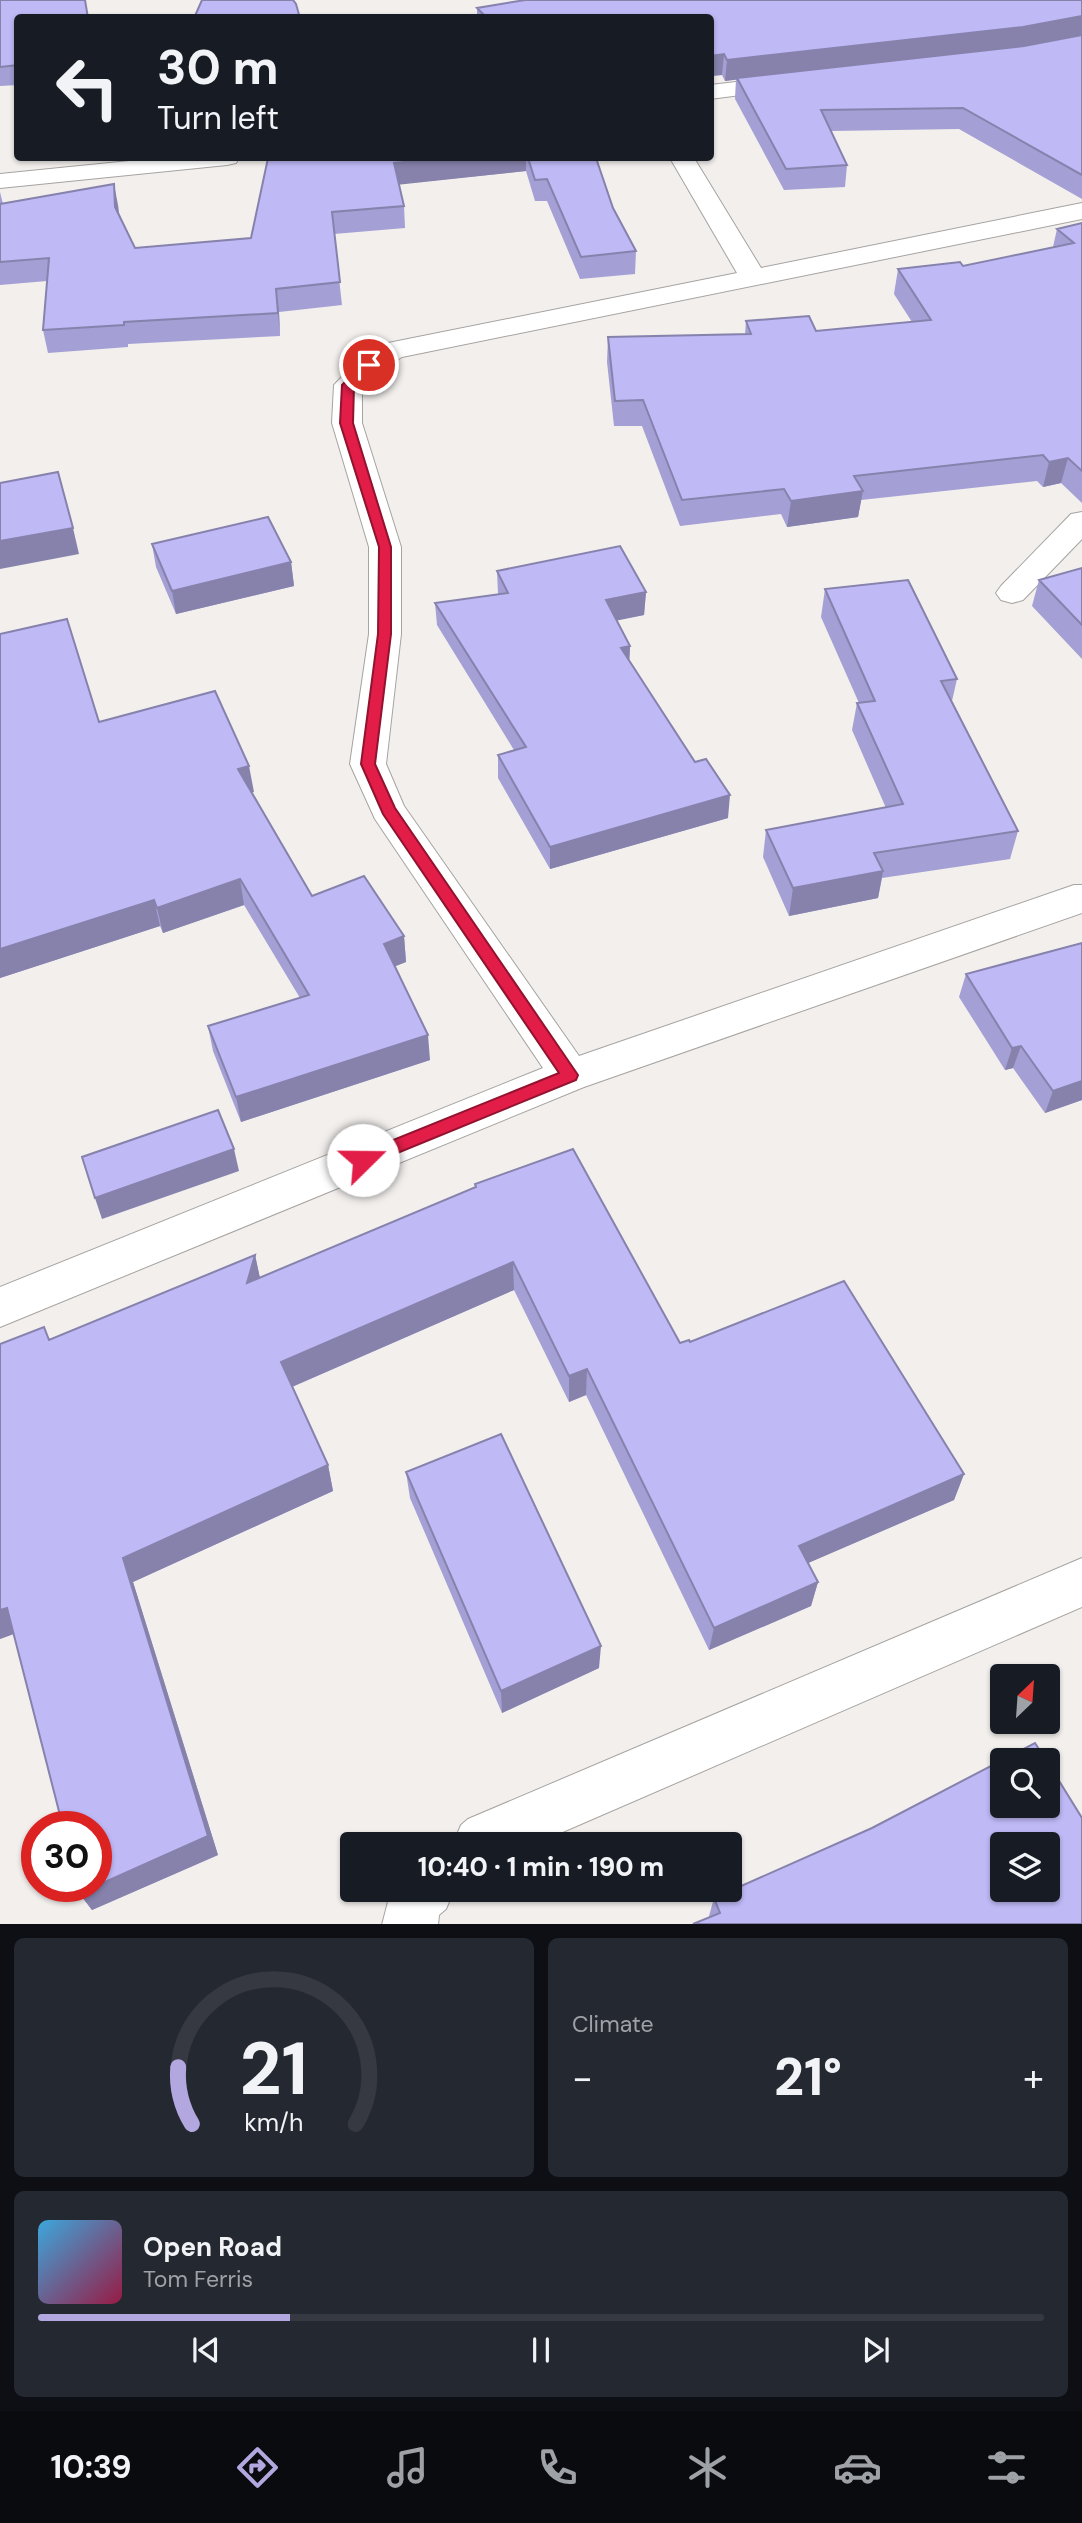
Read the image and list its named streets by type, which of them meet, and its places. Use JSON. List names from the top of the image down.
{
  "north": "top right",
  "page": {
    "turn": ["30 m", "Turn left"],
    "limit": "30",
    "trip": "10:40 · 1 min · 190 m",
    "tile": "Climate",
    "heat": ["−", "21°", "+"],
    "song": ["Open Road", "Tom Ferris"],
    "tabs": "10:39",
    "gauge": ["21", "km/h"]
  }
}
